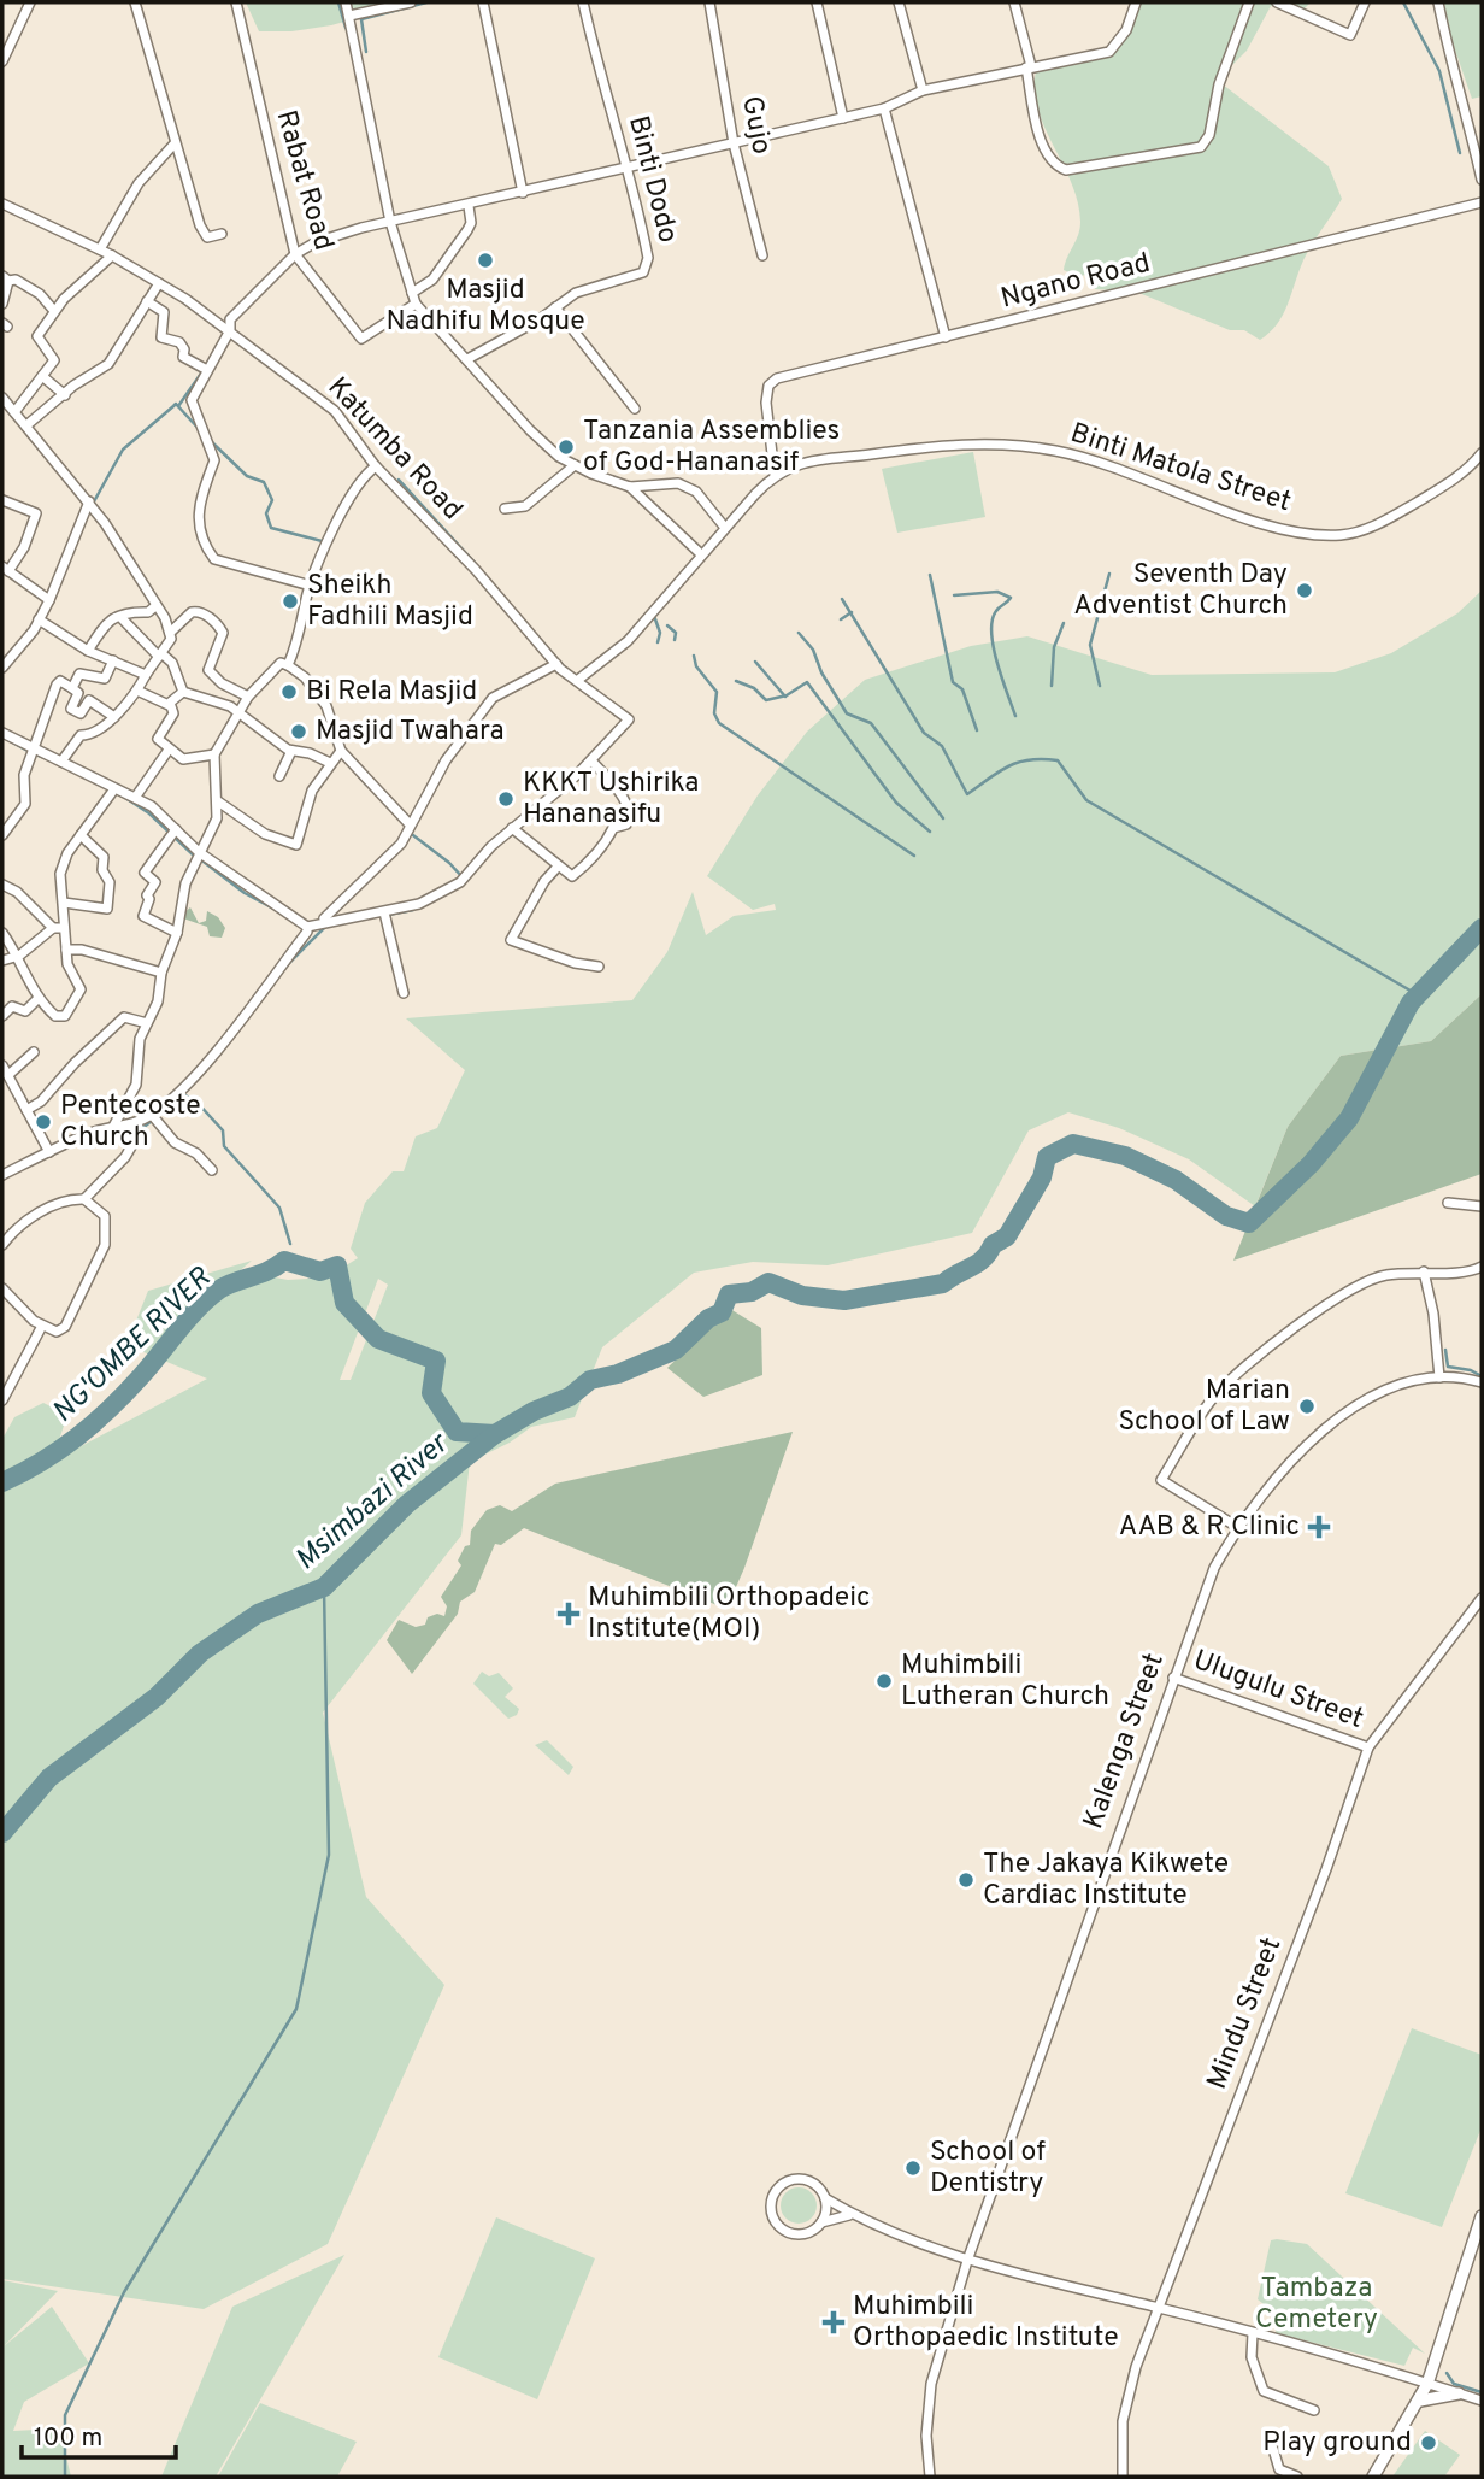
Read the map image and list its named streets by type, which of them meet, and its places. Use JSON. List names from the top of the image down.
{
  "streets": {
    "street": [
      "Gujo",
      "Binti Dodo",
      "Rabat Road",
      "Ngano Road",
      "Katumba Road",
      "Binti Matola Street",
      "Ulugulu Street",
      "Kalenga Street",
      "Mindu Street"
    ]
  },
  "crossings": [
    ["Ngano Road", "Binti Matola Street"],
    ["Katumba Road", "Binti Matola Street"],
    ["Ulugulu Street", "Kalenga Street"],
    ["Ulugulu Street", "Mindu Street"]
  ],
  "water": ["NG'OMBE RIVER", "Msimbazi River"],
  "parks": ["Tambaza Cemetery"],
  "places": {
    "other": [
      "Masjid Nadhifu Mosque",
      "Tanzania Assemblies of God-Hananasif",
      "Seventh Day Adventist Church",
      "Sheikh Fadhili Masjid",
      "Bi Rela Masjid",
      "Masjid Twahara",
      "KKKT Ushirika Hananasifu",
      "Pentecoste Church",
      "Marian School of Law",
      "Muhimbili Lutheran Church",
      "The Jakaya Kikwete Cardiac Institute",
      "School of Dentistry",
      "Play ground"
    ],
    "health": ["AAB & R Clinic", "Muhimbili Orthopadeic Institute(MOI)", "Muhimbili Orthopaedic Institute"]
  },
  "scale_bar": "100 m"
}
